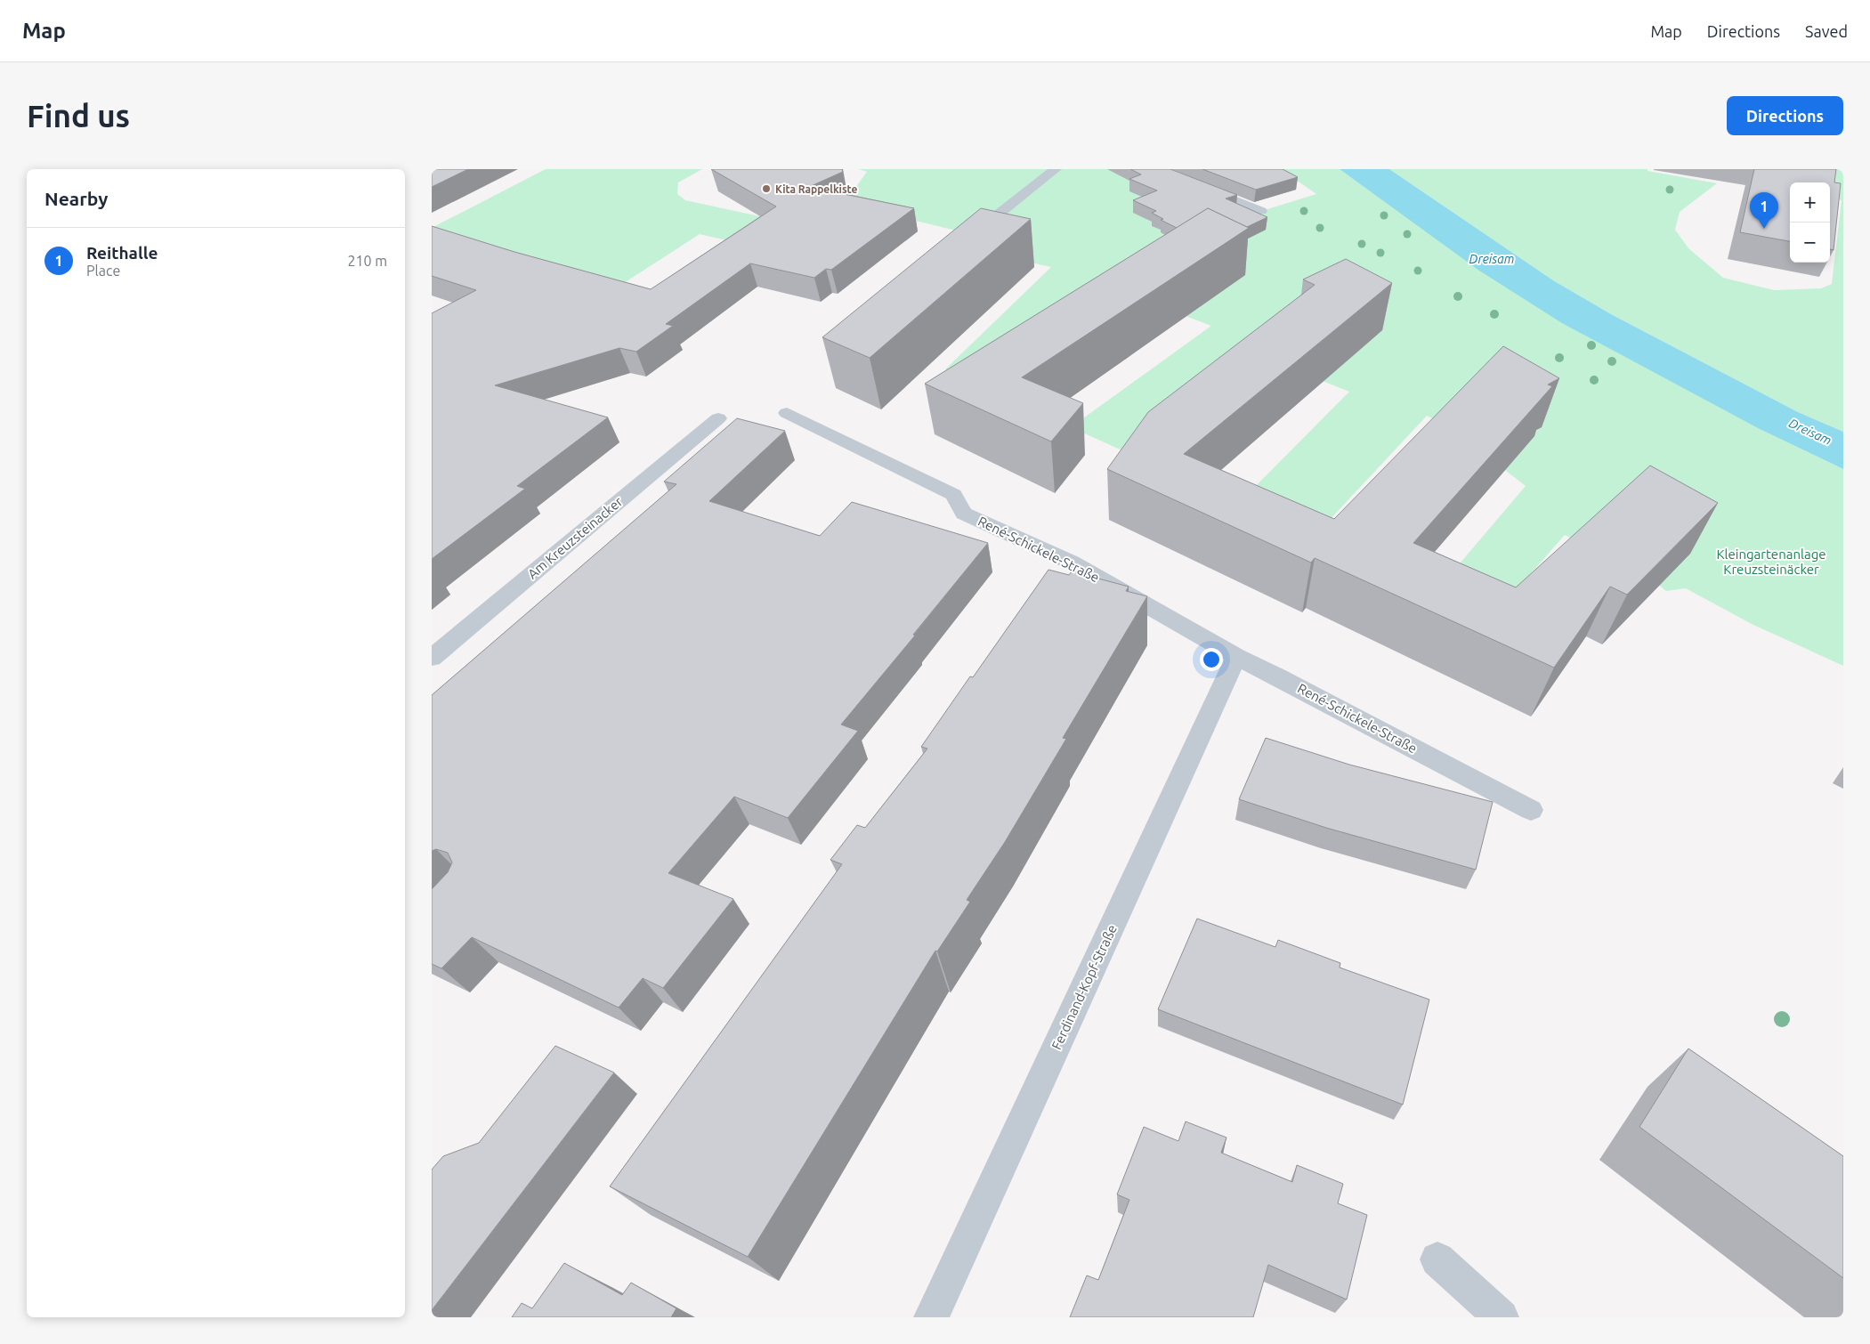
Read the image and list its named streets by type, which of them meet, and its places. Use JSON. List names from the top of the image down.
{
  "streets": {
    "street": ["Am Kreuzsteinacker", "René-Schickele-Straße", "Ferdinand-Kopf-Straße"]
  },
  "crossings": [
    ["René-Schickele-Straße", "Ferdinand-Kopf-Straße"]
  ],
  "water": ["Dreisam"],
  "parks": ["Kleingartenanlage Kreuzsteinäcker"],
  "places": ["Kita Rappelkiste"],
  "page": {
    "header": "Map",
    "nav": ["Map", "Directions", "Saved"],
    "buttons": "Directions",
    "title": "Find us",
    "heading": "Nearby",
    "map_buttons": ["+", "−"],
    "pins": "1",
    "list": [
      {
        "mark": "1",
        "name": "Reithalle",
        "note": "Place",
        "value": "210 m"
      }
    ]
  }
}
